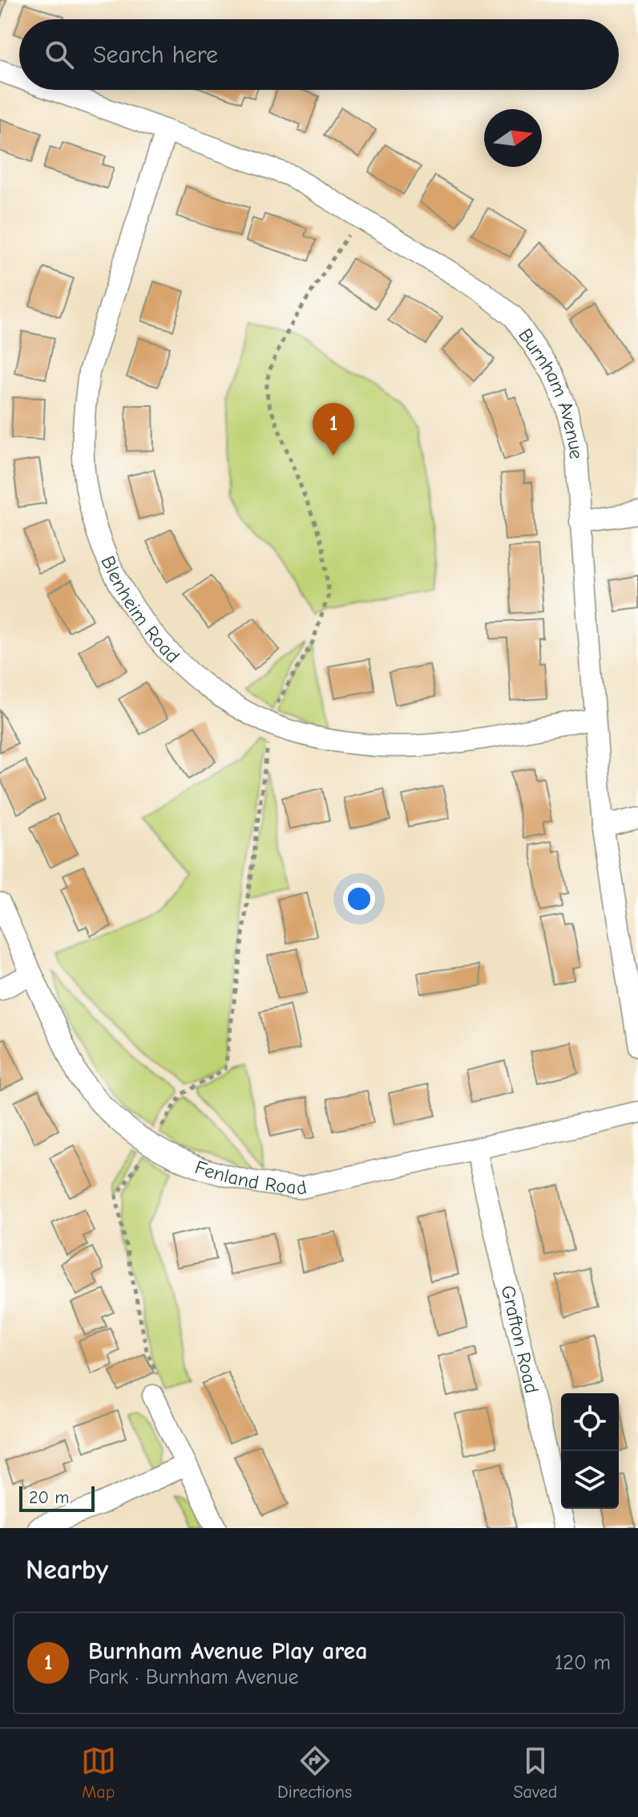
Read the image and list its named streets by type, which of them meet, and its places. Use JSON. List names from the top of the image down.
{
  "streets": {
    "street": [
      "Burnham Avenue",
      "Blenheim Road",
      "Fenland Road",
      "Grafton Road"
    ]
  },
  "crossings": [
    ["Burnham Avenue", "Blenheim Road"],
    ["Fenland Road", "Grafton Road"]
  ],
  "scale_bar": "20 m",
  "north": "right",
  "page": {
    "search": "Search here",
    "pins": "1",
    "scale": "20 m",
    "heading": "Nearby",
    "list": [
      {
        "mark": "1",
        "name": "Burnham Avenue Play area",
        "note": "Park · Burnham Avenue",
        "value": "120 m"
      }
    ],
    "nav": ["Map", "Directions", "Saved"]
  }
}
